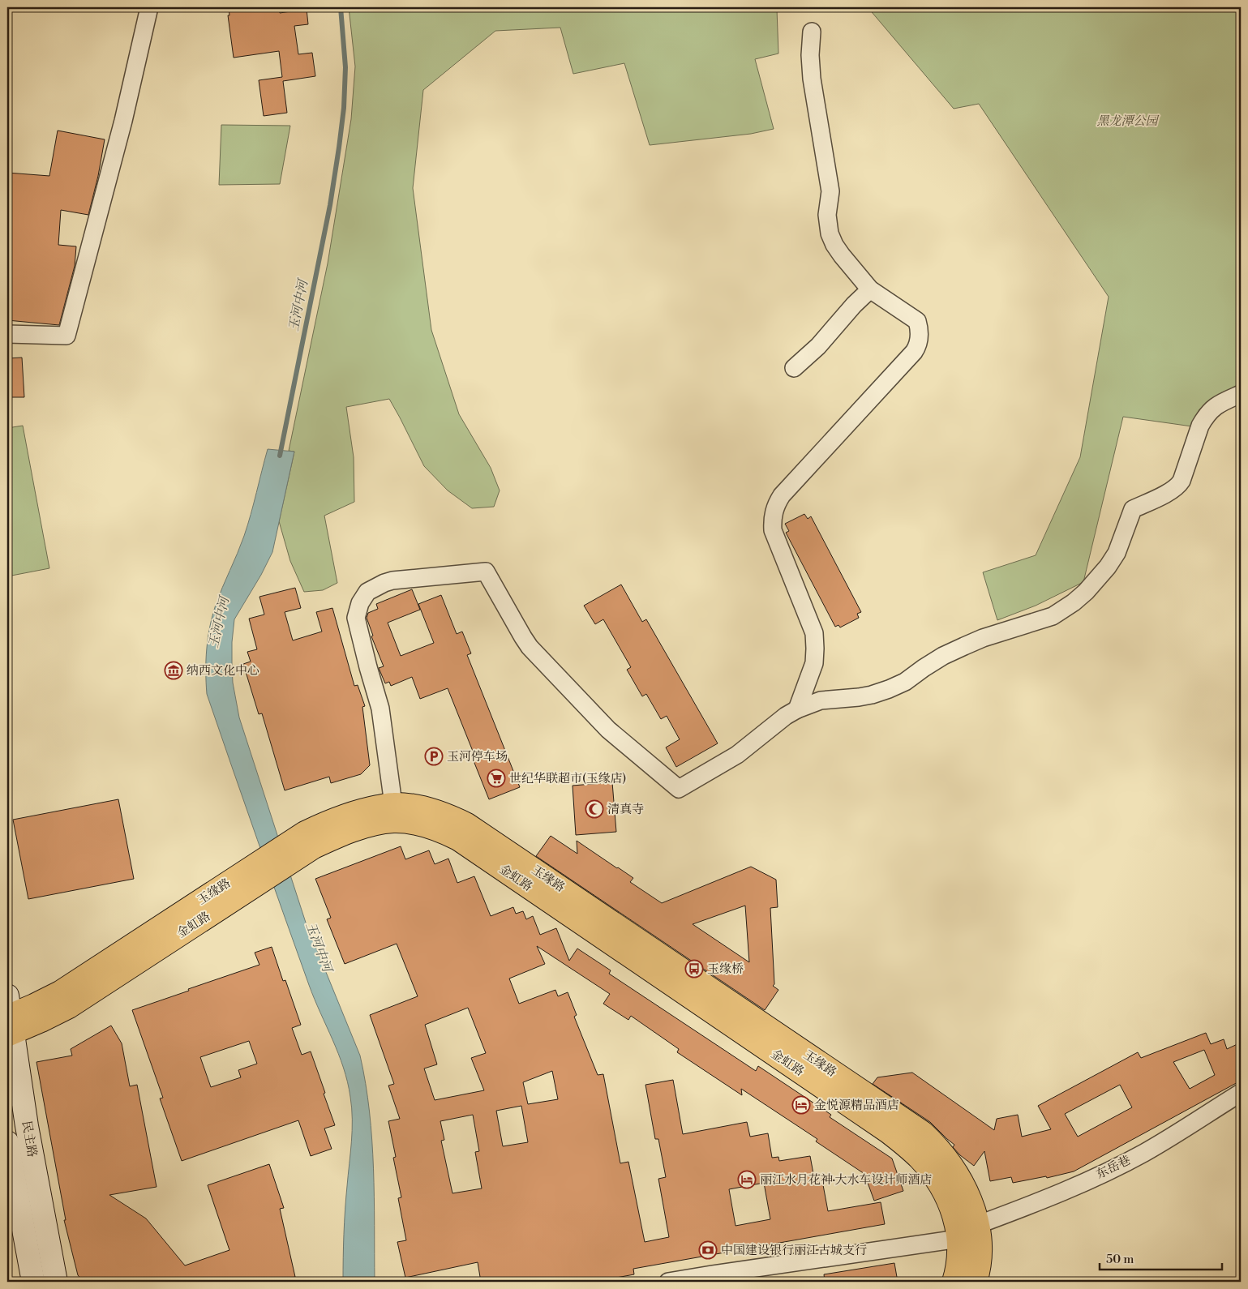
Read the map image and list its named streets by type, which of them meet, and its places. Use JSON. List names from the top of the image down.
{
  "streets": {
    "main road": ["金虹路", "玉缘路", "民主路"],
    "street": ["东岳巷"]
  },
  "crossings": [
    ["金虹路", "玉缘路"],
    ["金虹路", "民主路"],
    ["玉缘路", "东岳巷"]
  ],
  "water": ["玉河中河"],
  "parks": ["黑龙潭公园"],
  "places": {
    "museum": ["纳西文化中心"],
    "parking": ["玉河停车场"],
    "supermarket": ["世纪华联超市(玉缘店)"],
    "mosque": ["清真寺"],
    "bus stop": ["玉缘桥"],
    "hotel": ["金悦源精品酒店", "丽江水月花神·大水车设计师酒店"],
    "bank": ["中国建设银行丽江古城支行"]
  },
  "scale_bar": "50 m"
}
